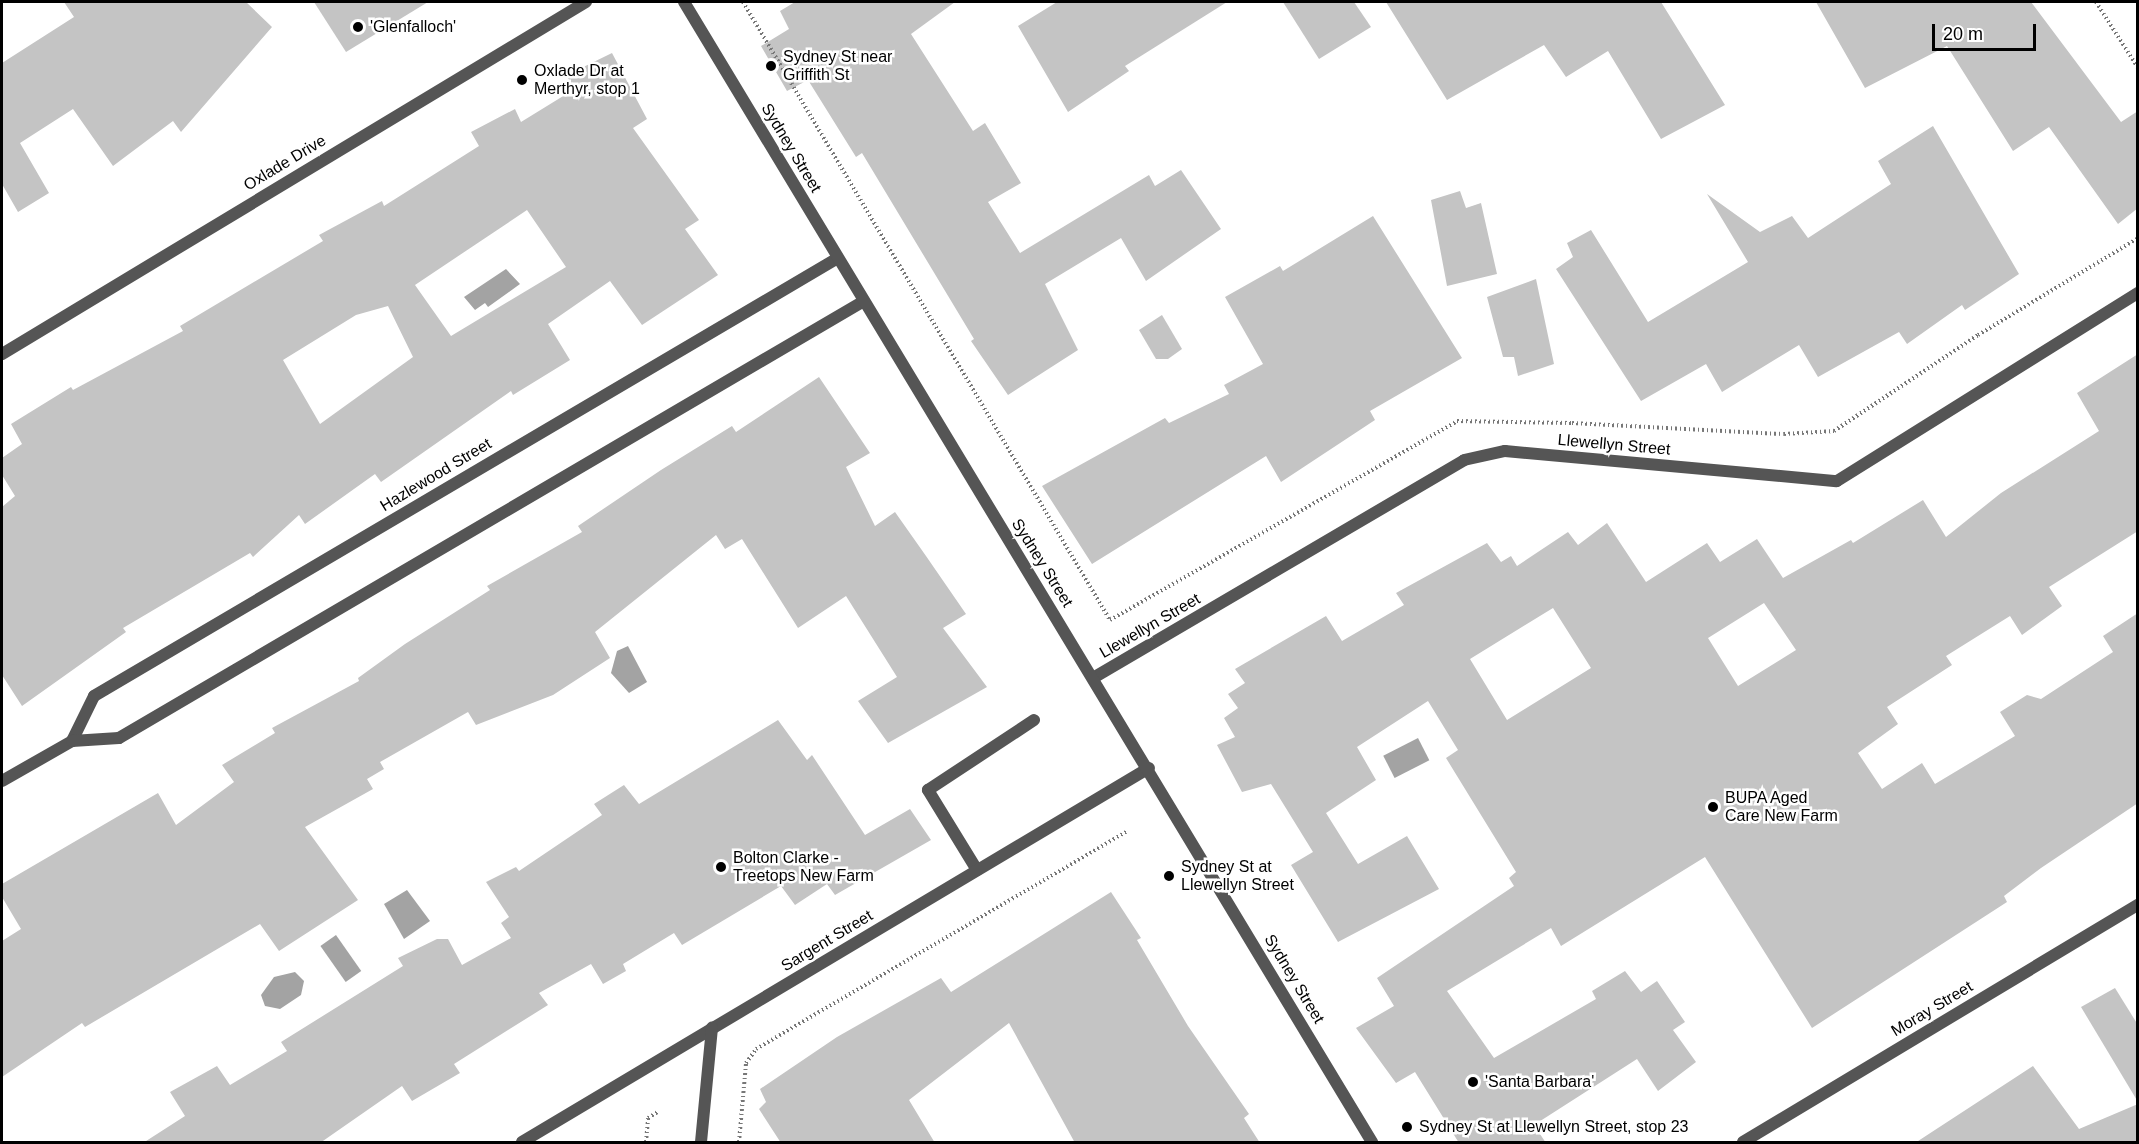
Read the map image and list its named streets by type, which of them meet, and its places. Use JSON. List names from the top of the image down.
{
  "streets": {
    "street": [
      "Sydney Street",
      "Oxlade Drive",
      "Llewellyn Street",
      "Hazlewood Street",
      "Sargent Street",
      "Moray Street"
    ]
  },
  "crossings": [
    ["Sydney Street", "Llewellyn Street"],
    ["Sydney Street", "Hazlewood Street"],
    ["Sydney Street", "Sargent Street"]
  ],
  "places": [
    "'Glenfalloch'",
    "Sydney St near Griffith St",
    "Oxlade Dr at Merthyr, stop 1",
    "BUPA Aged Care New Farm",
    "Bolton Clarke - Treetops New Farm",
    "Sydney St at Llewellyn Street",
    "'Santa Barbara'",
    "Sydney St at Llewellyn Street, stop 23"
  ],
  "scale_bar": "20 m"
}
